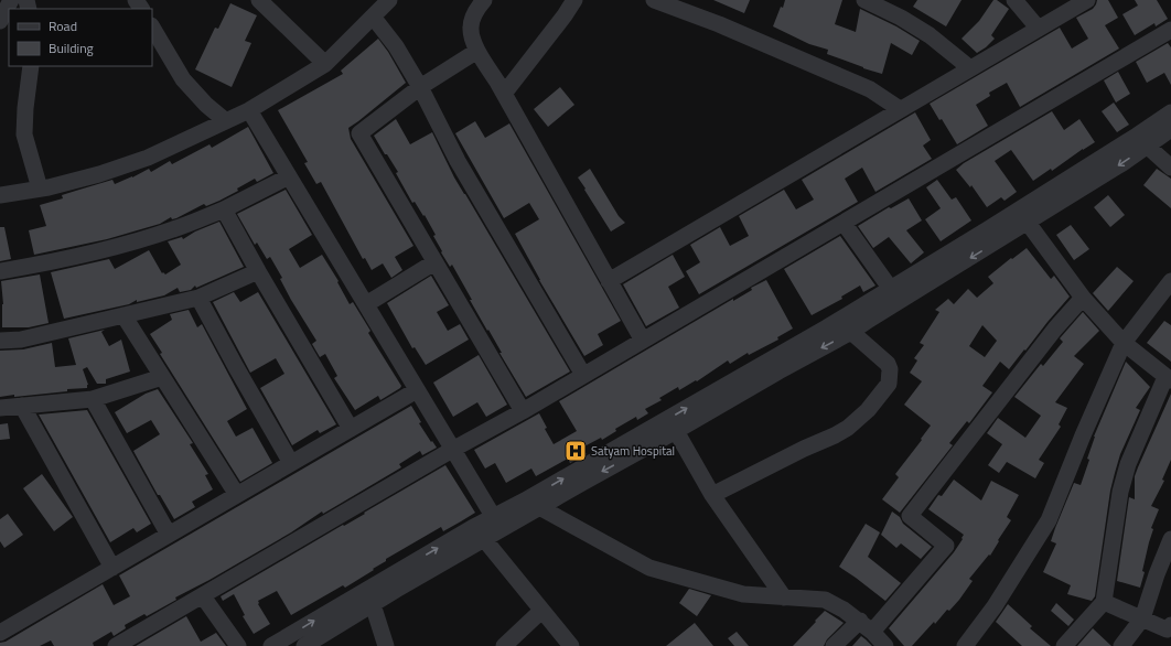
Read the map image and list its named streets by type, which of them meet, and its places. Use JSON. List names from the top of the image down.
{
  "places": {
    "hospital": ["Satyam Hospital"]
  },
  "legend": ["Road", "Building"]
}
